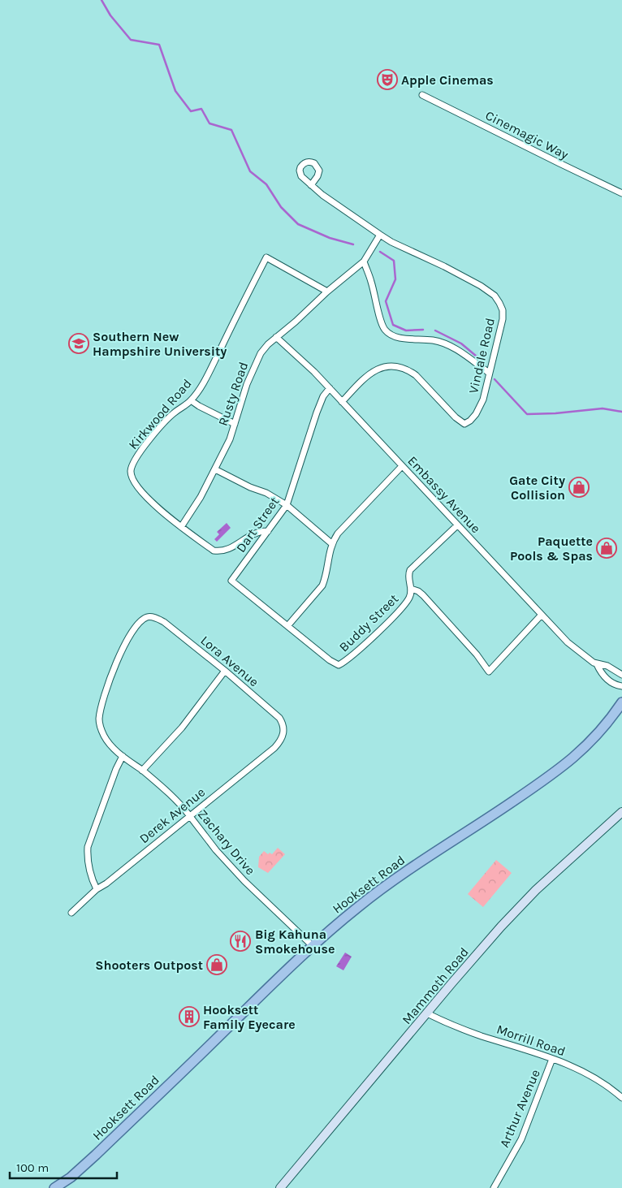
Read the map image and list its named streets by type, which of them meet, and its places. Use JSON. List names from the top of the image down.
{
  "streets": {
    "main road": ["Hooksett Road", "Mammoth Road"],
    "street": [
      "Cinemagic Way",
      "Vindale Road",
      "Rusty Road",
      "Kirkwood Road",
      "Embassy Avenue",
      "Dart Street",
      "Buddy Street",
      "Lora Avenue",
      "Derek Avenue",
      "Zachary Drive",
      "Morrill Road",
      "Arthur Avenue"
    ]
  },
  "crossings": [
    ["Vindale Road", "Rusty Road"],
    ["Vindale Road", "Embassy Avenue"],
    ["Rusty Road", "Kirkwood Road"],
    ["Rusty Road", "Embassy Avenue"],
    ["Embassy Avenue", "Dart Street"],
    ["Embassy Avenue", "Buddy Street"],
    ["Dart Street", "Buddy Street"],
    ["Lora Avenue", "Derek Avenue"],
    ["Lora Avenue", "Zachary Drive"],
    ["Derek Avenue", "Zachary Drive"],
    ["Zachary Drive", "Hooksett Road"],
    ["Mammoth Road", "Morrill Road"],
    ["Morrill Road", "Arthur Avenue"]
  ],
  "places": {
    "theatre": ["Apple Cinemas"],
    "school or university": ["Southern New Hampshire University"],
    "shop": ["Gate City Collision", "Paquette Pools & Spas", "Shooters Outpost"],
    "restaurant": ["Big Kahuna Smokehouse"],
    "building": ["Hooksett Family Eyecare"]
  },
  "scale_bar": "100 m"
}
